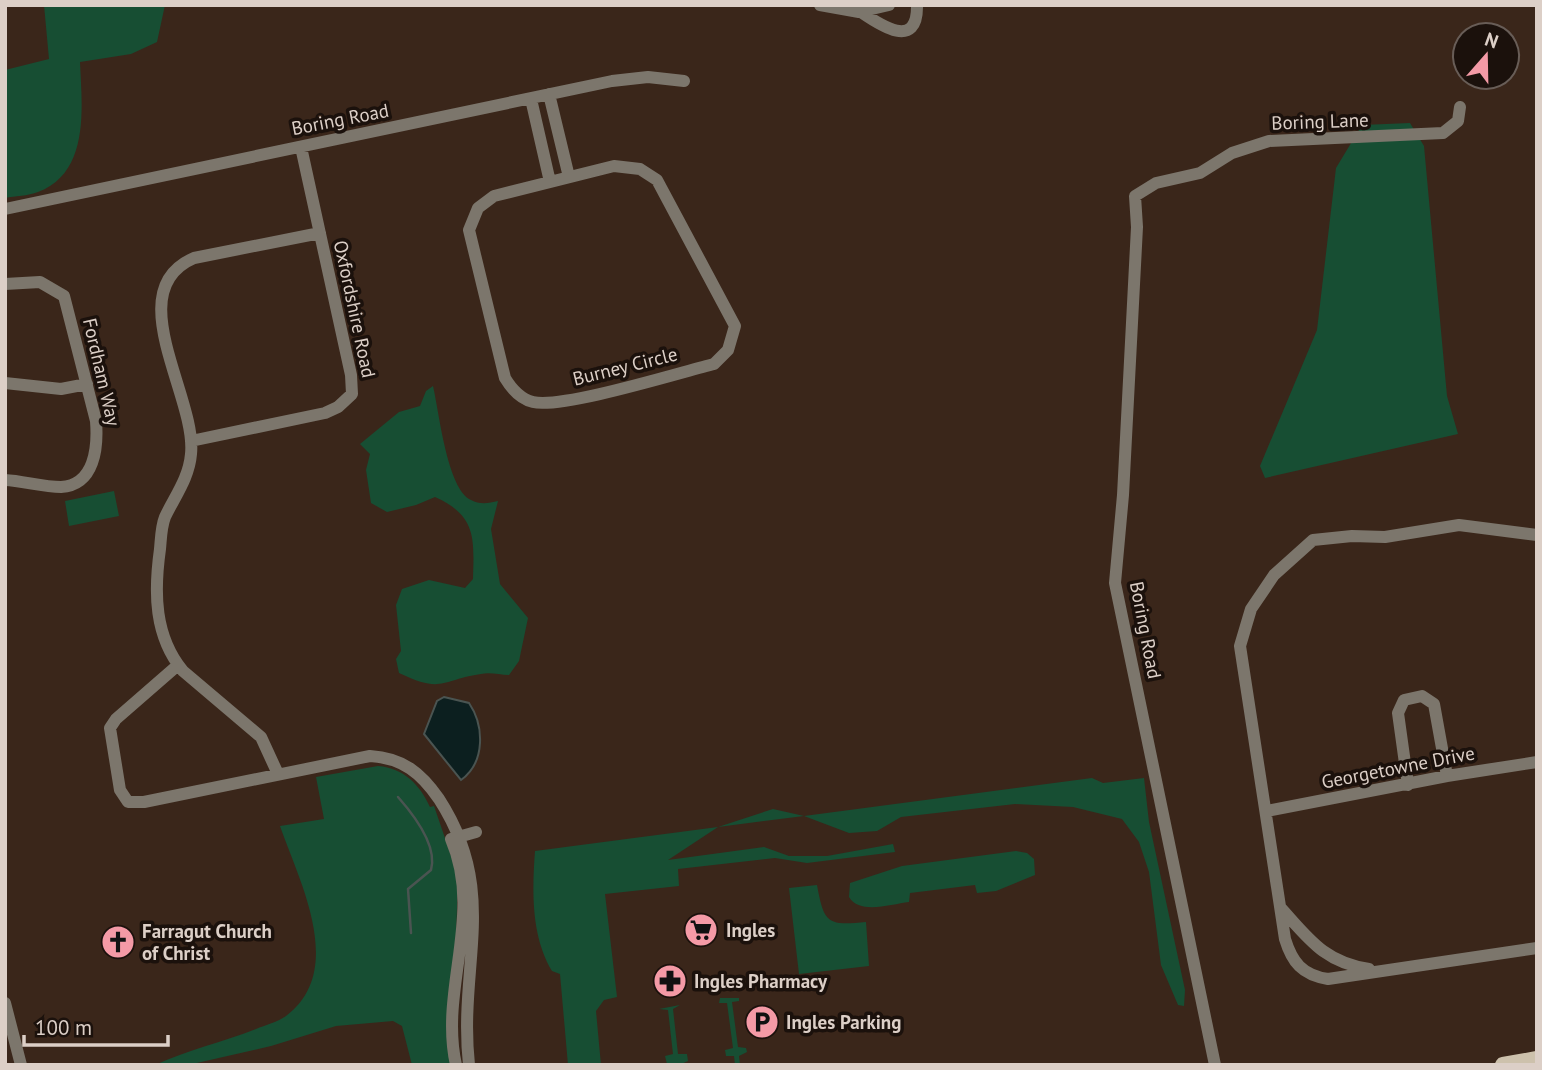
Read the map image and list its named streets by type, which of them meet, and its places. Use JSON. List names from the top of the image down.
{
  "streets": {
    "street": [
      "Boring Road",
      "Boring Lane",
      "Oxfordshire Road",
      "Burney Circle",
      "Fordham Way",
      "Georgetowne Drive"
    ]
  },
  "crossings": [
    ["Boring Road", "Boring Lane"],
    ["Boring Road", "Oxfordshire Road"]
  ],
  "places": {
    "supermarket": ["Ingles"],
    "church": ["Farragut Church of Christ"],
    "pharmacy": ["Ingles Pharmacy"],
    "parking": ["Ingles Parking"]
  },
  "scale_bar": "100 m",
  "north": "top"
}
